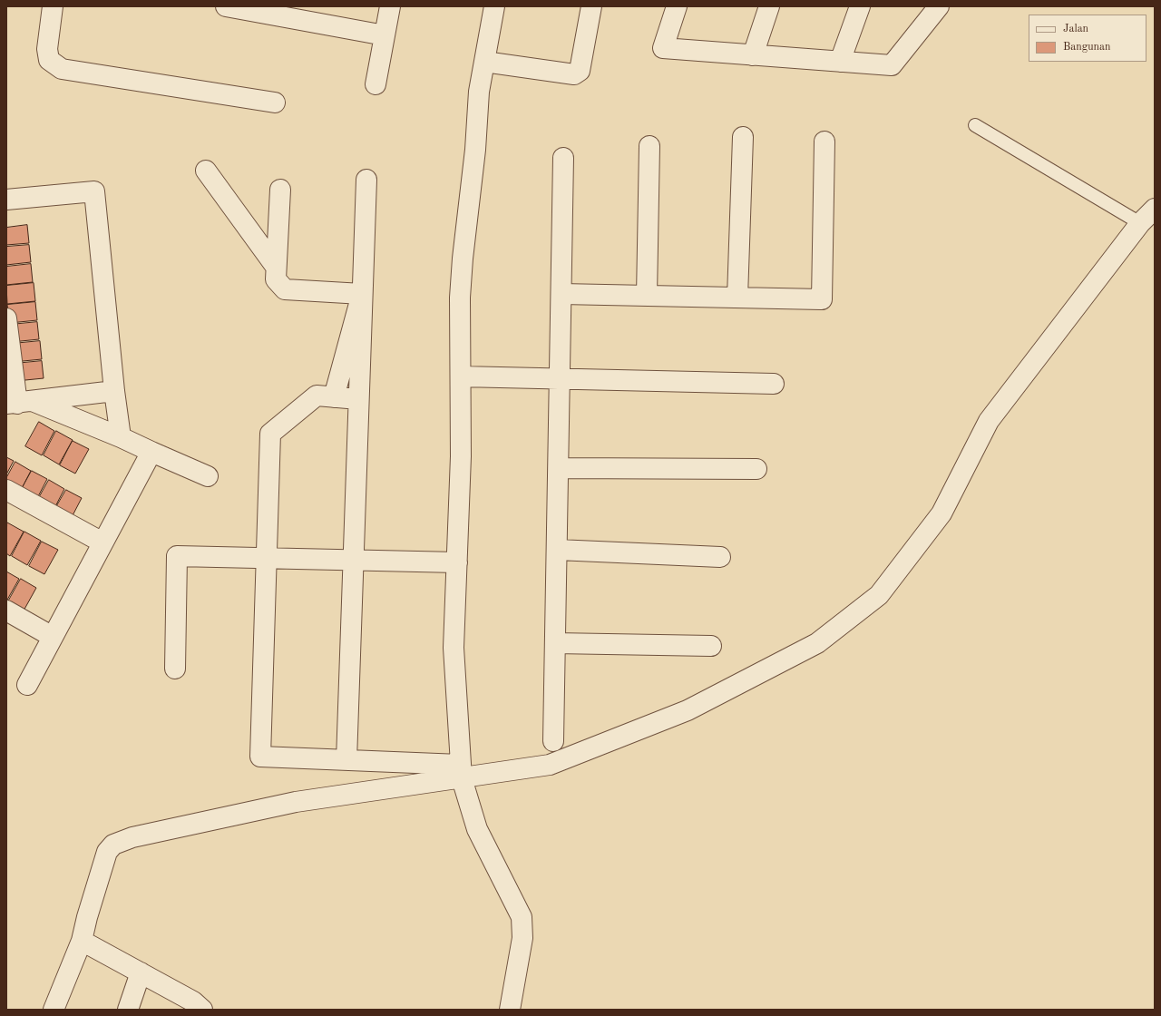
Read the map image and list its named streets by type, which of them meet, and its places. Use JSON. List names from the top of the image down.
{
  "legend": ["Jalan", "Bangunan"]
}
